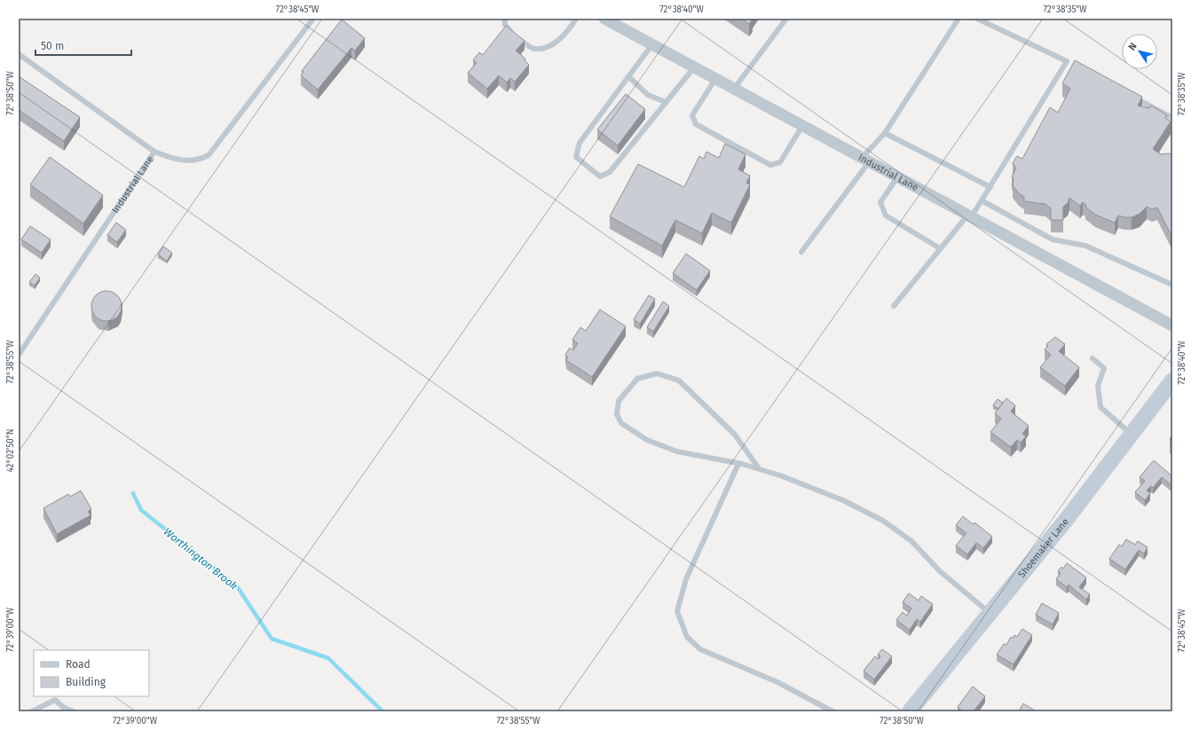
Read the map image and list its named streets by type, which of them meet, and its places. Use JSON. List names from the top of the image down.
{
  "streets": {
    "street": ["Industrial Lane", "Shoemaker Lane"]
  },
  "water": ["Worthington Brook"],
  "legend": ["Road", "Building"],
  "scale_bar": "50 m",
  "north": "top left",
  "coordinates": [
    "72°38'45\"W",
    "72°38'40\"W",
    "72°38'35\"W",
    "72°38'50\"W",
    "72°38'55\"W",
    "42°02'50\"N",
    "72°39'00\"W"
  ]
}
